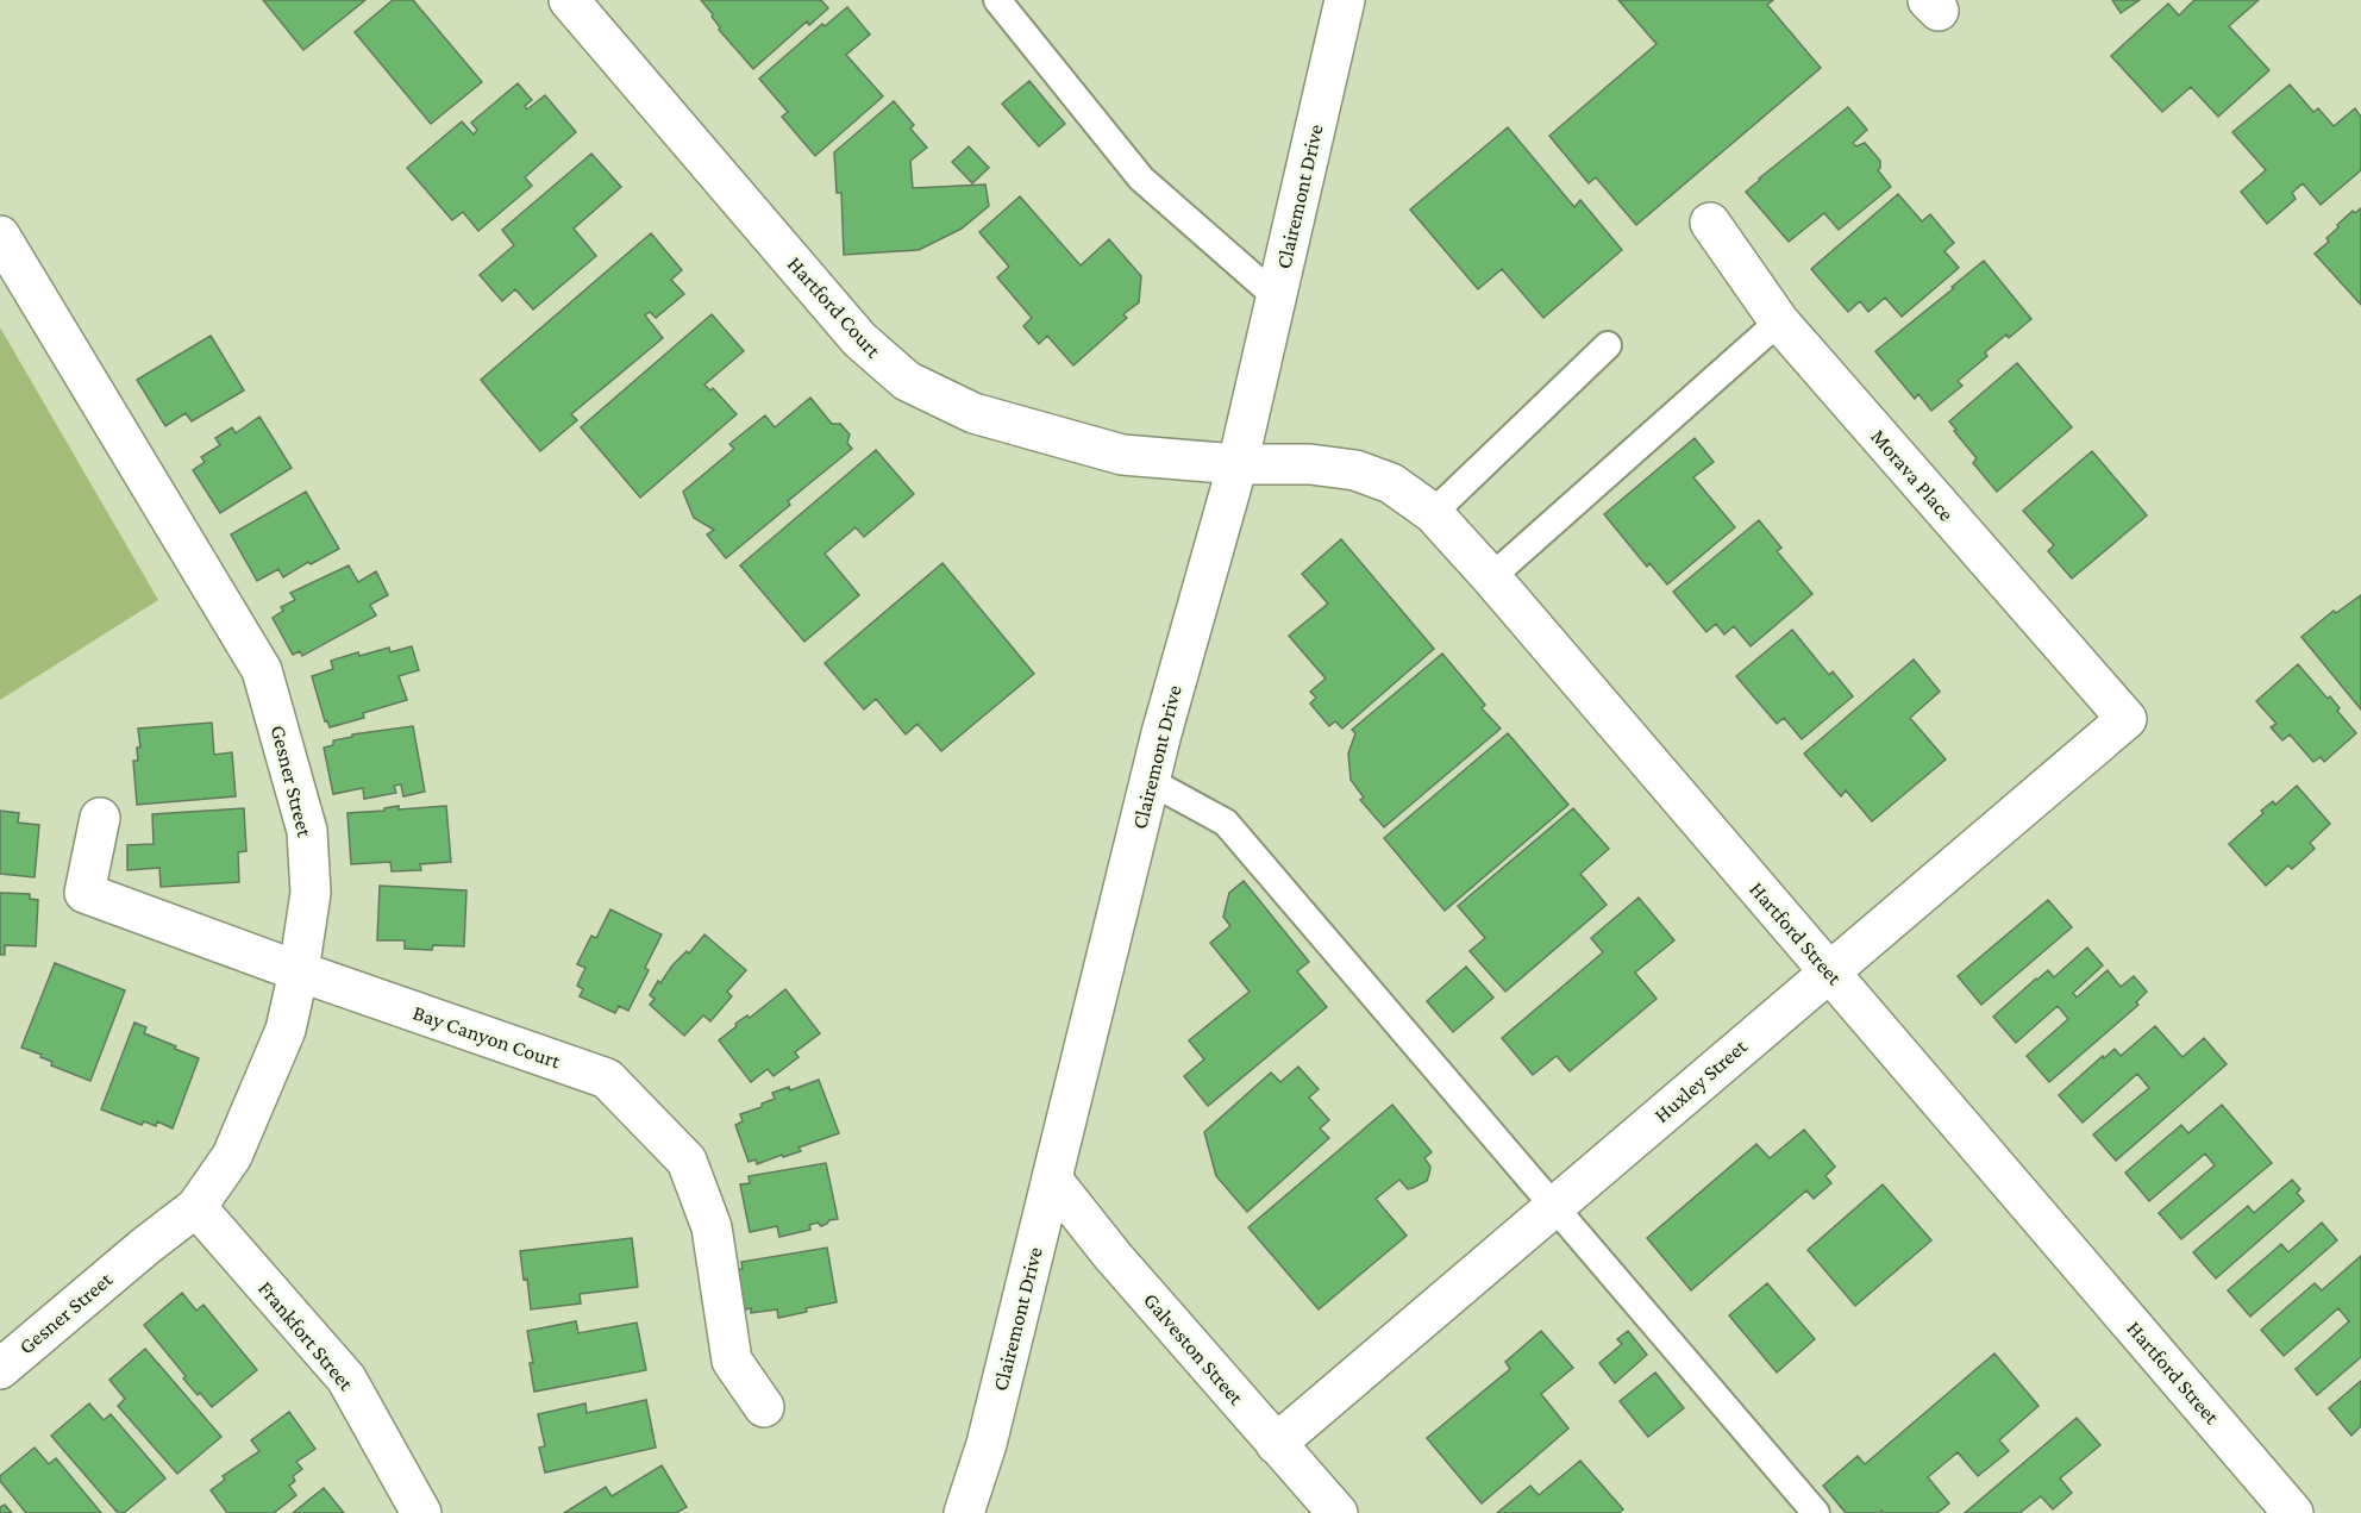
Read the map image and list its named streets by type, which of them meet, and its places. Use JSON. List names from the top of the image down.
{
  "streets": {
    "street": [
      "Clairemont Drive",
      "Hartford Court",
      "Morava Place",
      "Gesner Street",
      "Hartford Street",
      "Bay Canyon Court",
      "Huxley Street",
      "Frankfort Street",
      "Galveston Street"
    ]
  },
  "crossings": [
    ["Clairemont Drive", "Hartford Court"],
    ["Clairemont Drive", "Hartford Street"],
    ["Clairemont Drive", "Galveston Street"],
    ["Hartford Court", "Hartford Street"],
    ["Morava Place", "Huxley Street"],
    ["Gesner Street", "Bay Canyon Court"],
    ["Gesner Street", "Frankfort Street"],
    ["Hartford Street", "Huxley Street"],
    ["Huxley Street", "Galveston Street"]
  ]
}
